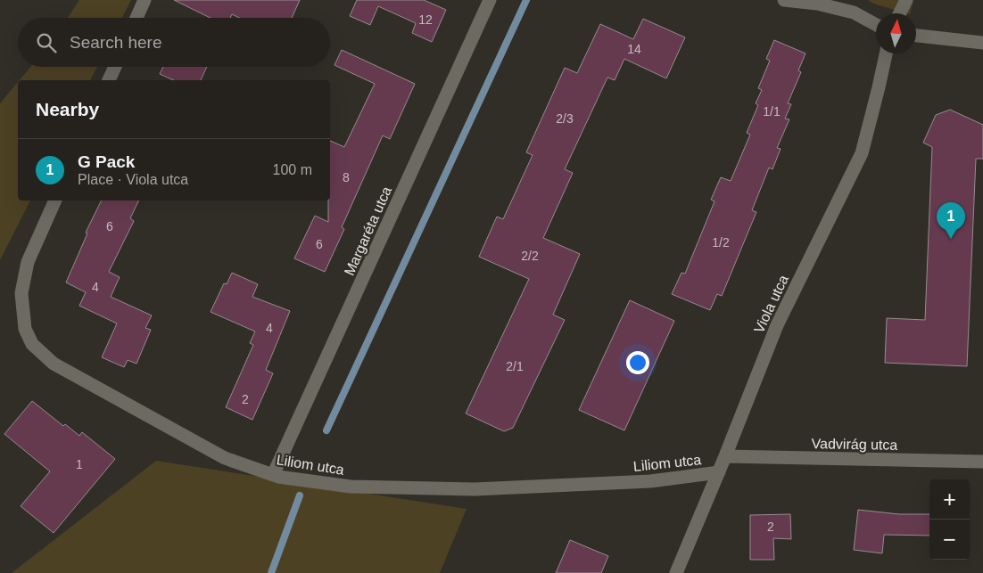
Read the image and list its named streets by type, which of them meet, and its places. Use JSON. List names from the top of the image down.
{
  "streets": {
    "street": [
      "Margaréta utca",
      "Viola utca",
      "Vadvirág utca",
      "Liliom utca"
    ]
  },
  "crossings": [
    ["Margaréta utca", "Liliom utca"],
    ["Viola utca", "Vadvirág utca"],
    ["Viola utca", "Liliom utca"]
  ],
  "house_numbers": [
    "12",
    "14",
    "1/1",
    "2/3",
    "8",
    "6",
    "1/2",
    "6",
    "2/2",
    "4",
    "4",
    "2/1",
    "2",
    "1",
    "2"
  ],
  "north": "top",
  "page": {
    "search": "Search here",
    "heading": "Nearby",
    "list": [
      {
        "mark": "1",
        "name": "G Pack",
        "note": "Place · Viola utca",
        "value": "100 m"
      }
    ],
    "pins": "1",
    "map_buttons": ["+", "−"]
  }
}
